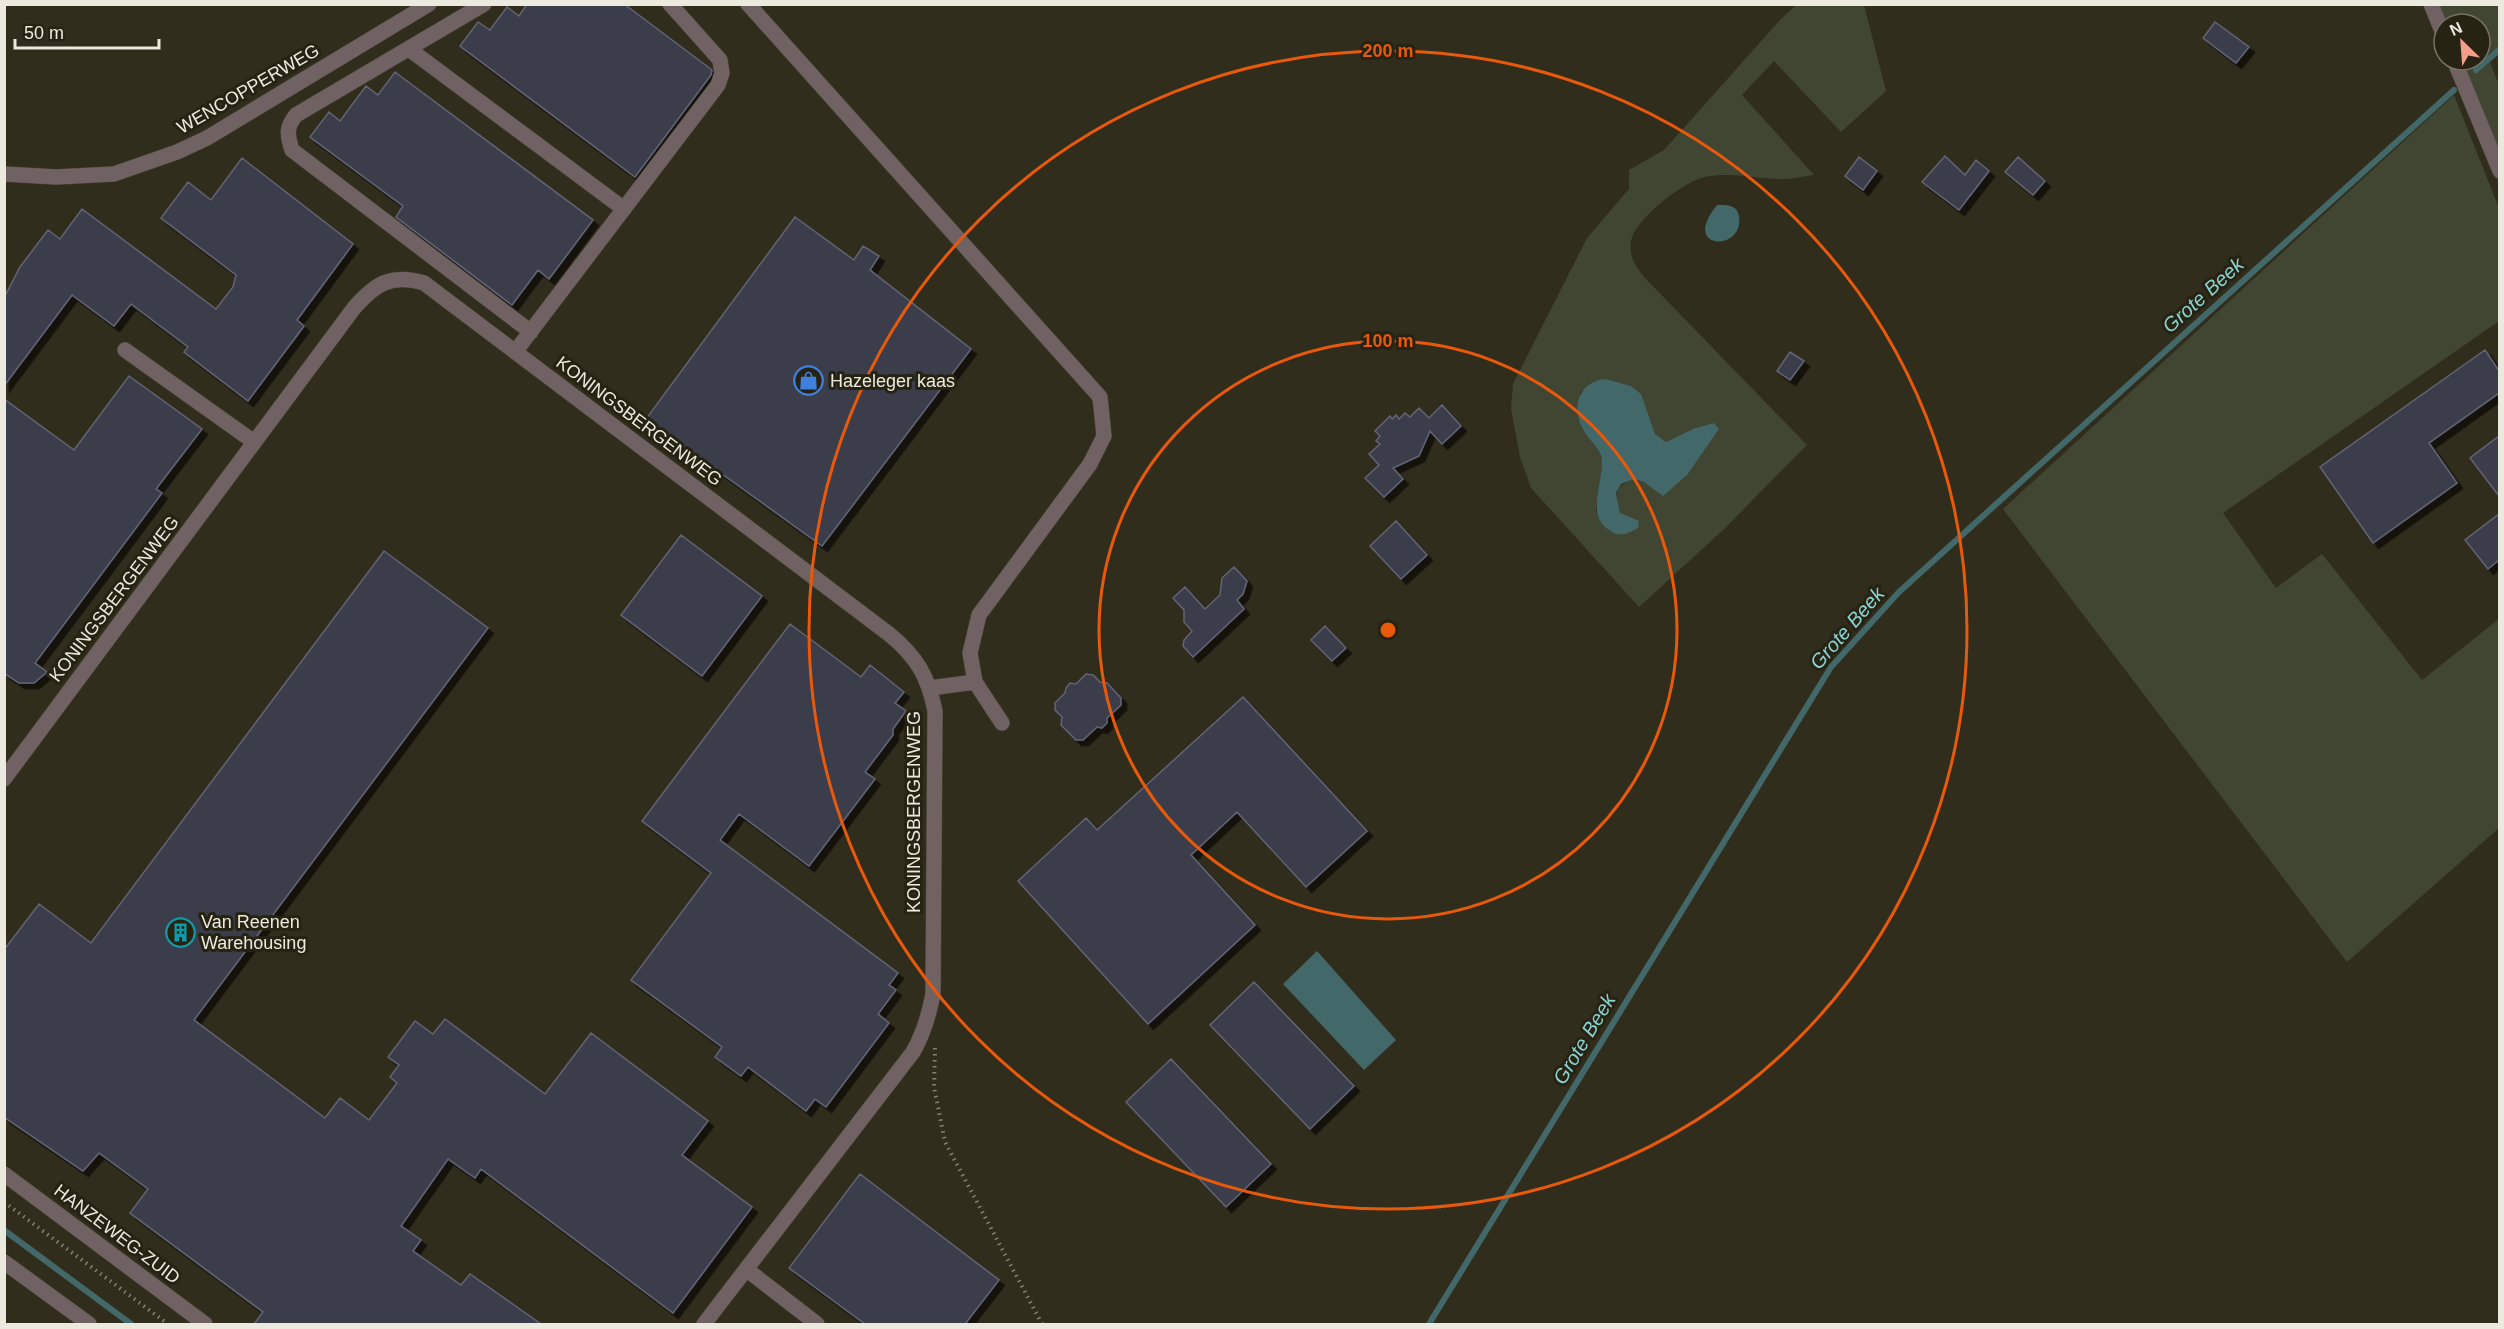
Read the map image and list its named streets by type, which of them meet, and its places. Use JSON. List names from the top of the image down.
{
  "streets": {
    "street": ["WENCOPPERWEG", "KONINGSBERGENWEG", "HANZEWEG-ZUID"]
  },
  "water": ["Grote Beek"],
  "places": {
    "shop": ["Hazeleger kaas"],
    "building": ["Van Reenen Warehousing"]
  },
  "scale_bar": "50 m",
  "north": "top left",
  "rings": ["200 m", "100 m"]
}
